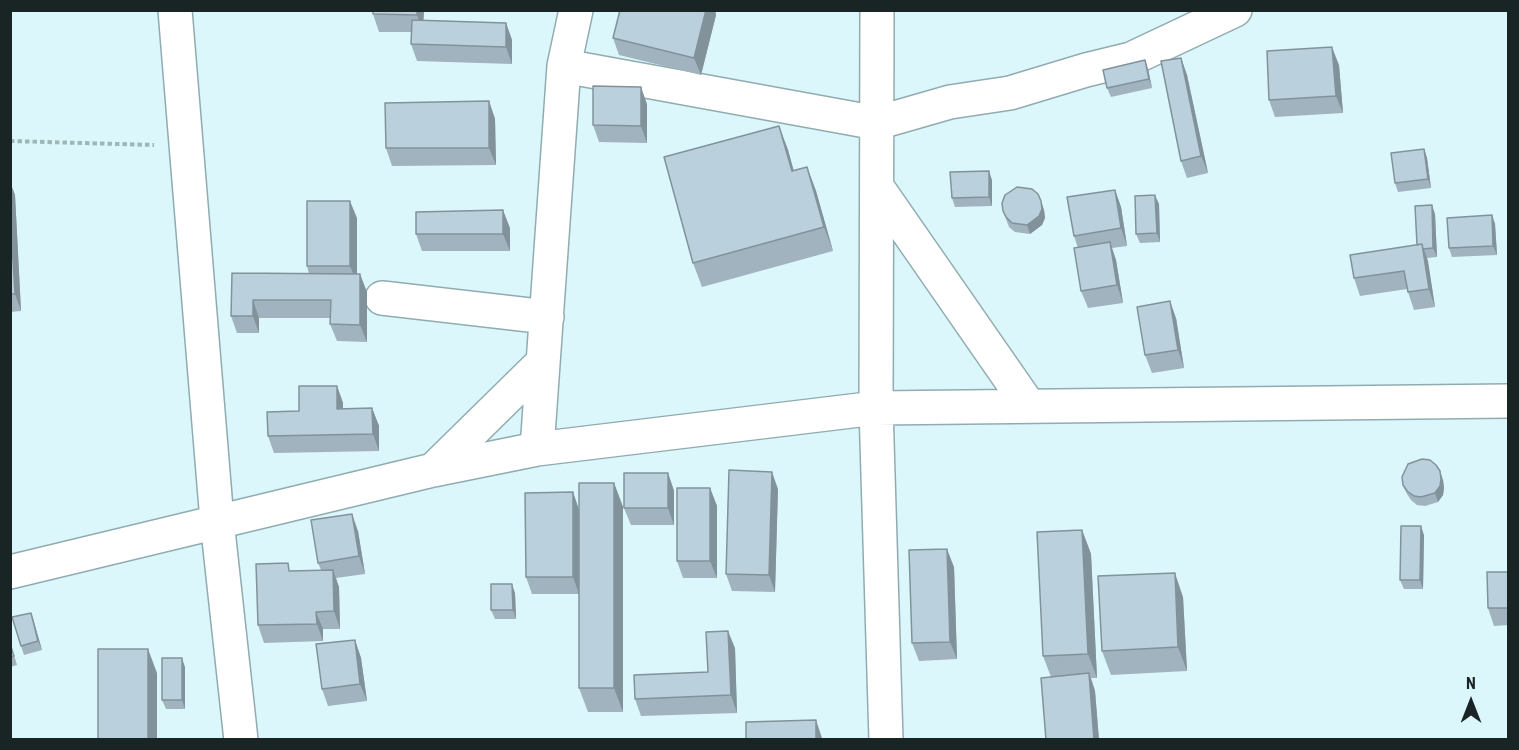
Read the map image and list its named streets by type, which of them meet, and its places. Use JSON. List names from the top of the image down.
{
  "north": "top"
}
